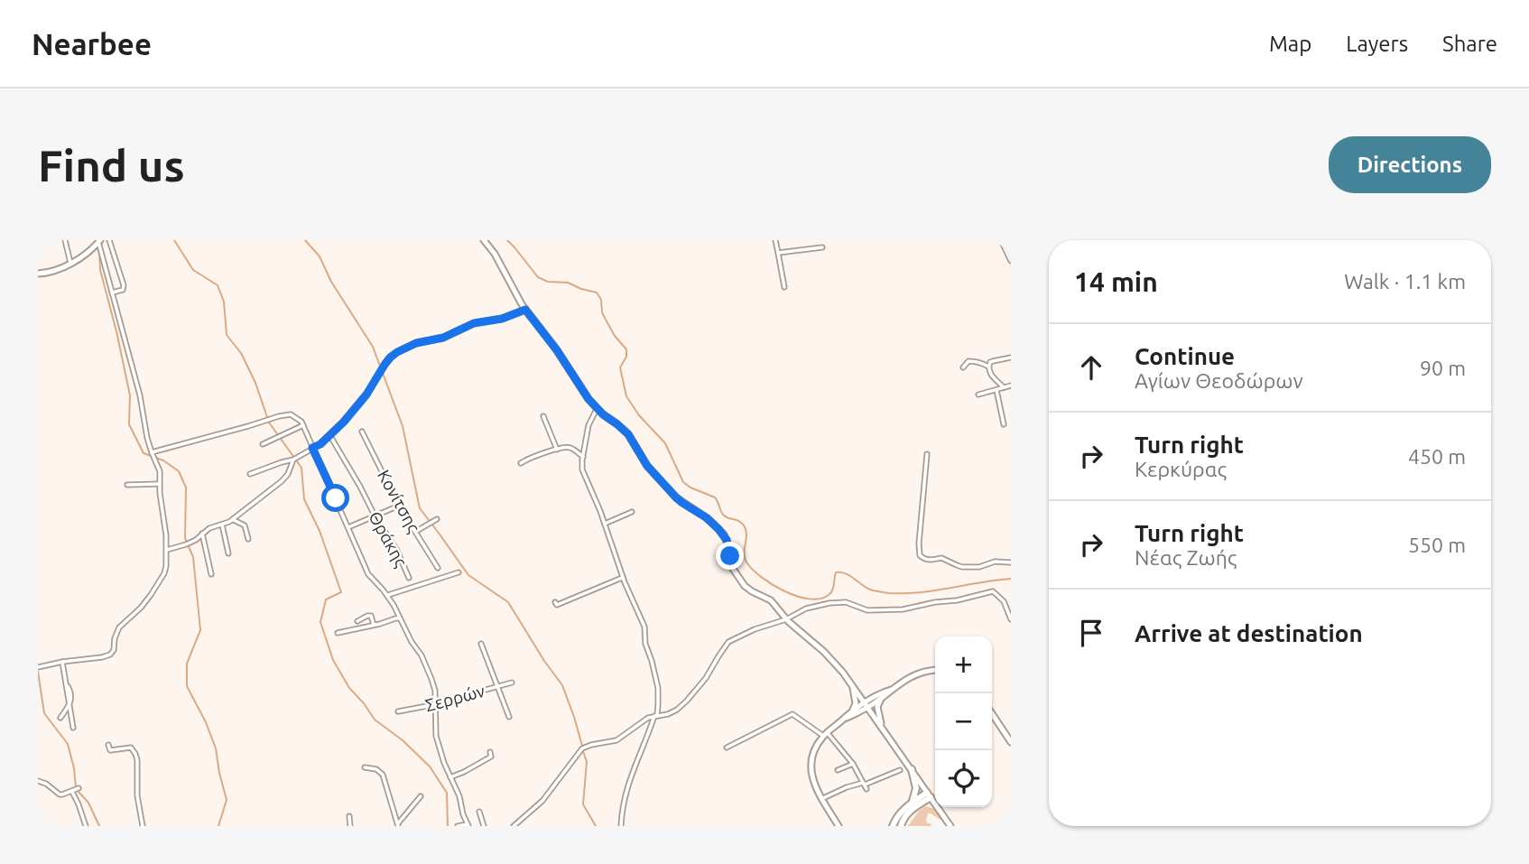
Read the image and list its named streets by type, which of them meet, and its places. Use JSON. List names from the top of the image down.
{
  "streets": {
    "street": ["Κονίτσης", "Θράκης", "Σερρών"]
  },
  "page": {
    "header": "Nearbee",
    "nav": ["Map", "Layers", "Share"],
    "buttons": "Directions",
    "title": "Find us",
    "heading": ["14 min", "Walk · 1.1 km"],
    "list": [
      ["Continue", "Αγίων Θεοδώρων", "90 m"],
      ["Turn right", "Κερκύρας", "450 m"],
      ["Turn right", "Νέας Ζωής", "550 m"],
      "Arrive at destination"
    ],
    "map_buttons": ["+", "−"]
  }
}
